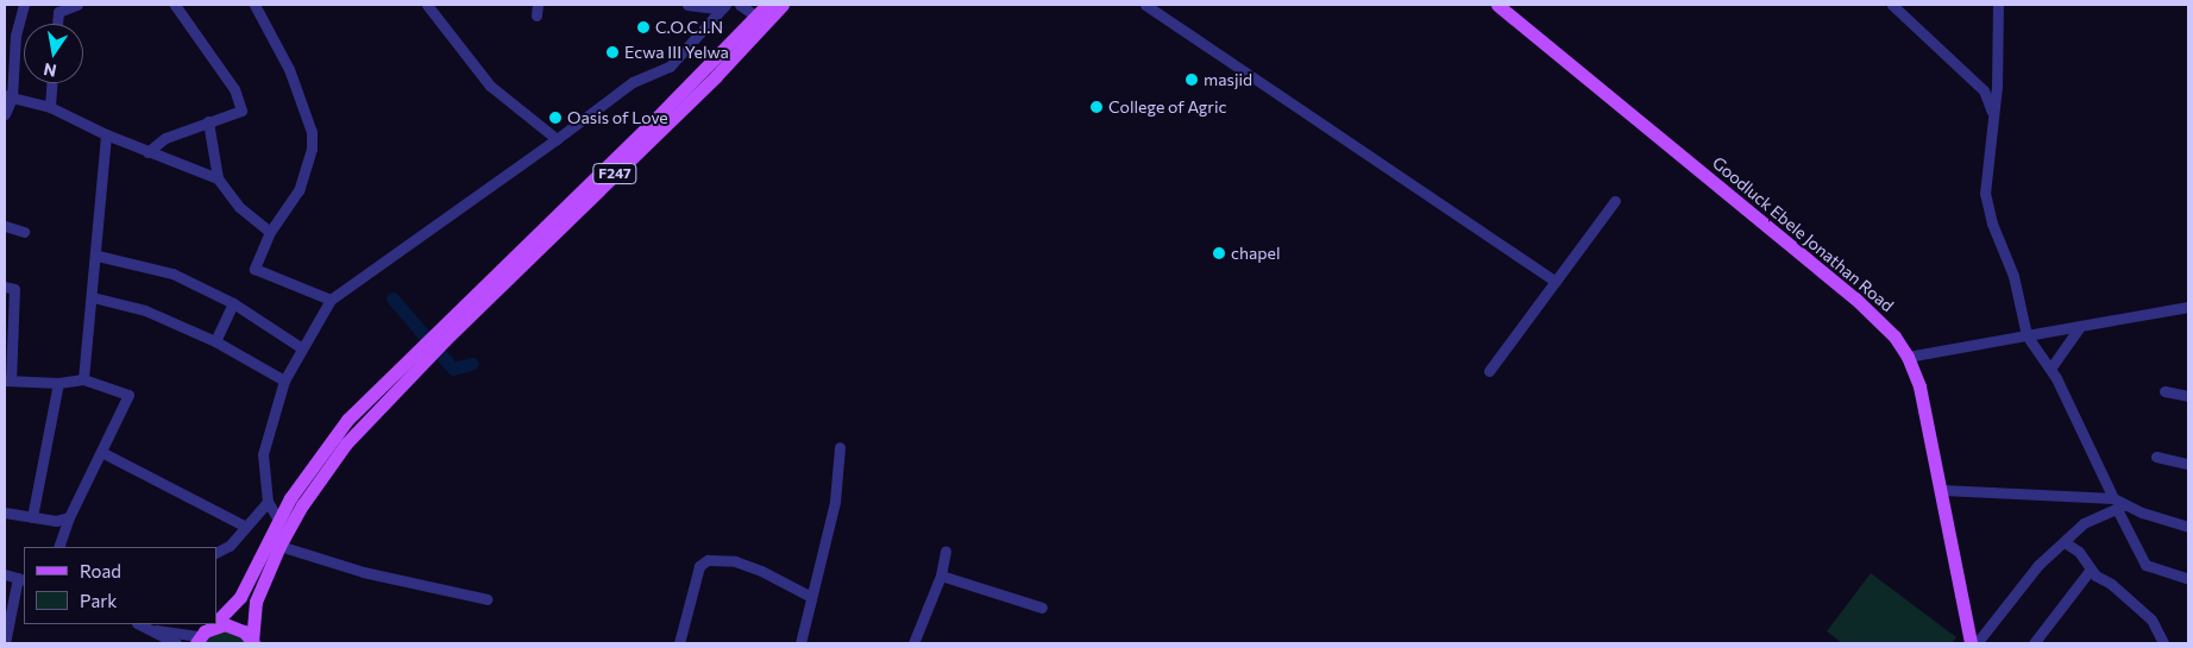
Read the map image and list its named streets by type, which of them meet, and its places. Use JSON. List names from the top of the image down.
{
  "streets": {
    "main road": ["F247", "Goodluck Ebele Jonathan Road"]
  },
  "places": [
    "C.O.C.I.N",
    "Ecwa III Yelwa",
    "masjid",
    "College of Agric",
    "Oasis of Love",
    "chapel"
  ],
  "legend": ["Road", "Park"],
  "north": "bottom"
}
